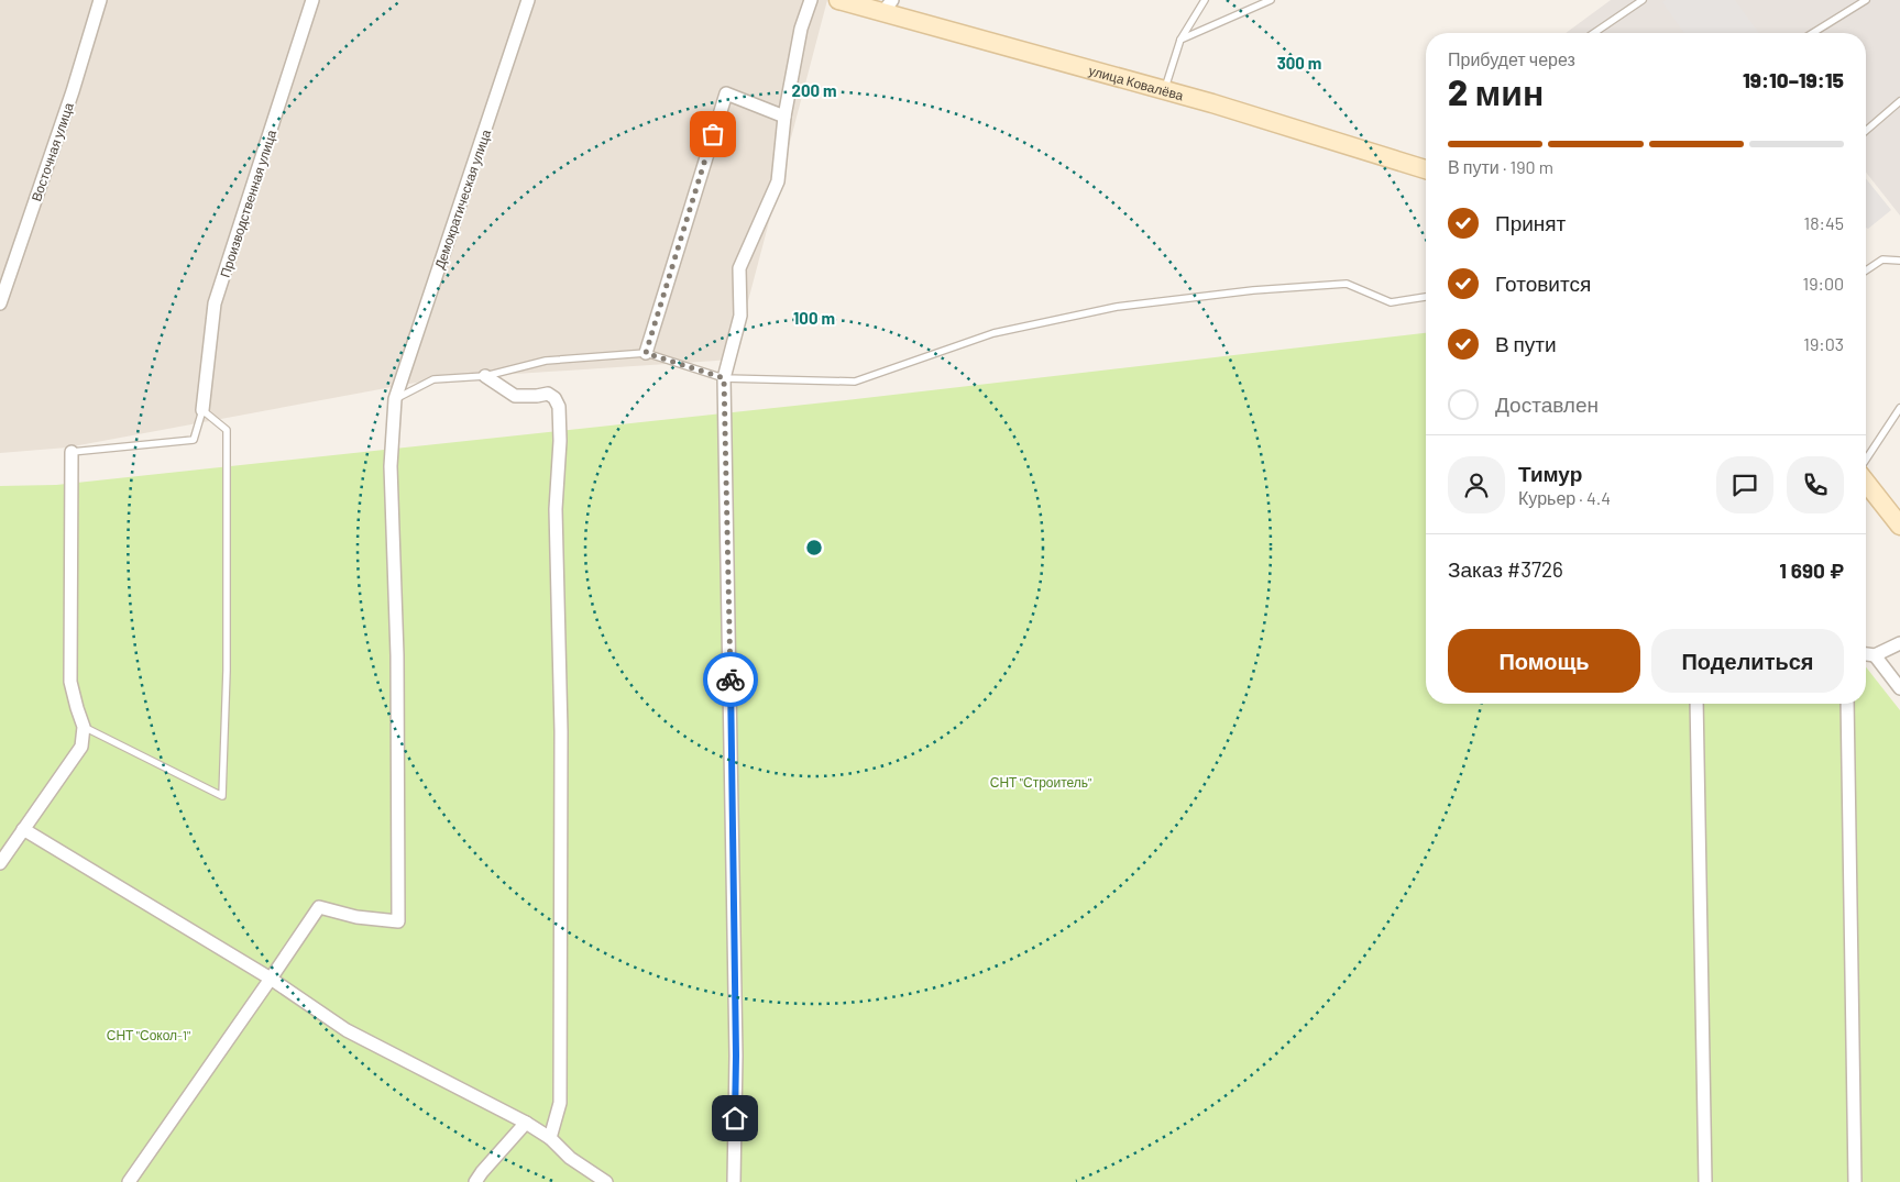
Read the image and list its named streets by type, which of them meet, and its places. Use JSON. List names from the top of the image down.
{
  "streets": {
    "street": [
      "улица Ковалёва",
      "Восточная улица",
      "Демократическая улица",
      "Производственная улица"
    ]
  },
  "parks": ["СНТ \"Строитель\"", "СНТ \"Сокол-1\""],
  "page": {
    "heading": ["2 мин", "Прибудет через", "19:10–19:15"],
    "panel": [
      "Тимур",
      "Курьер · 4.4",
      "Заказ #3726",
      "1 690 ₽"
    ],
    "bar": "В пути · 190 m",
    "list": [
      ["Принят", "18:45"],
      ["Готовится", "19:00"],
      ["В пути", "19:03"],
      "Доставлен"
    ],
    "buttons": ["Помощь", "Поделиться"]
  },
  "rings": ["300 m", "200 m", "100 m"]
}
